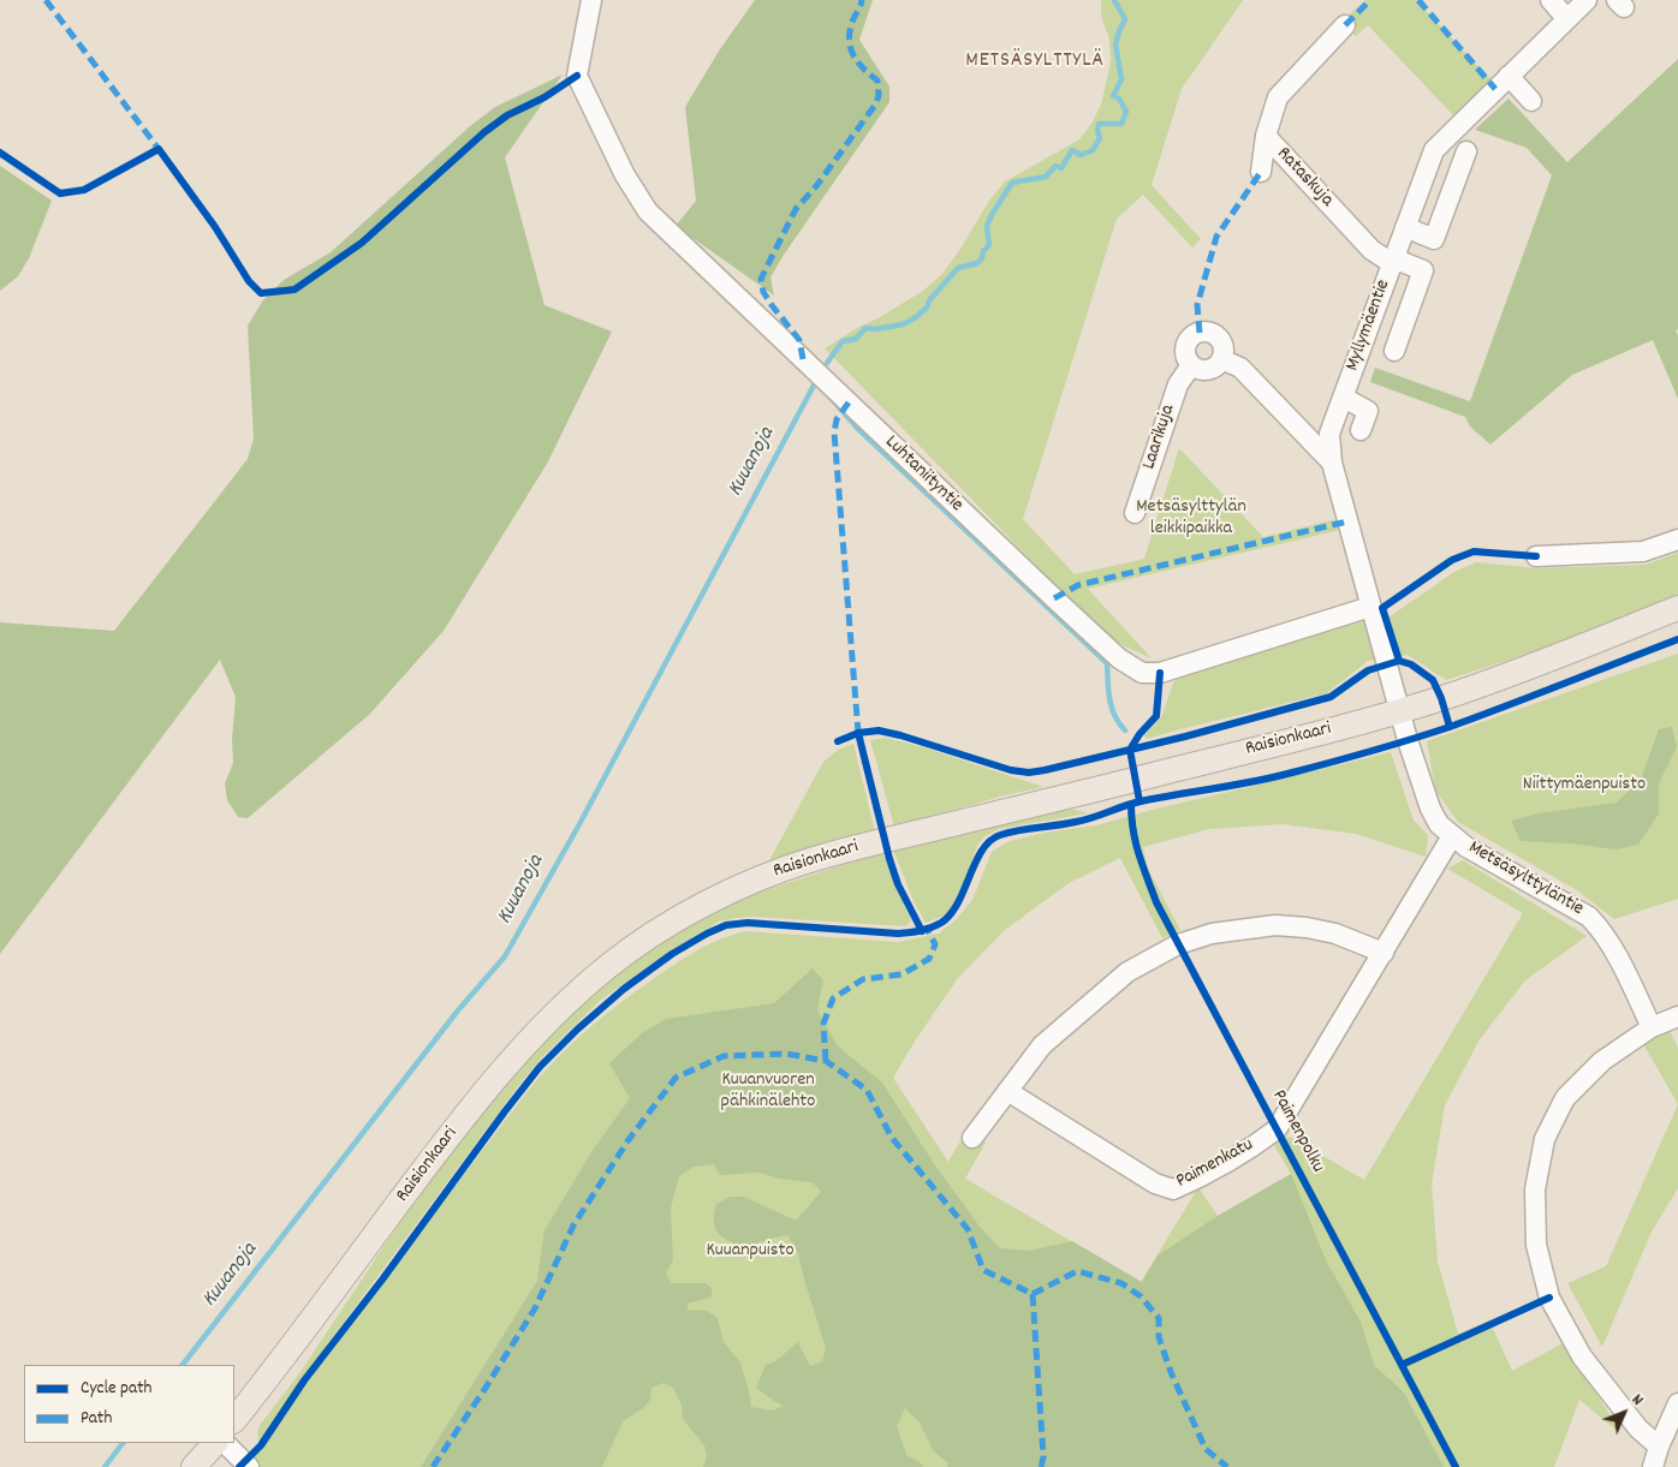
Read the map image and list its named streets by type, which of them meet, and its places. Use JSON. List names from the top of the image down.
{
  "streets": {
    "main road": ["Raisionkaari"],
    "street": [
      "Rataskuja",
      "Myllymäentie",
      "Laarikuja",
      "Luhtaniityntie",
      "Metsäsylttyläntie",
      "Paimenkatu"
    ],
    "cycle path": ["Paimenpolku"]
  },
  "crossings": [
    ["Rataskuja", "Myllymäentie"],
    ["Myllymäentie", "Luhtaniityntie"],
    ["Myllymäentie", "Raisionkaari"],
    ["Myllymäentie", "Metsäsylttyläntie"],
    ["Raisionkaari", "Metsäsylttyläntie"],
    ["Metsäsylttyläntie", "Paimenkatu"]
  ],
  "districts": ["METSÄSYLTTYLÄ"],
  "water": ["Kuuanoja"],
  "parks": [
    "Metsäsylttylän leikkipaikka",
    "Niittymäenpuisto",
    "Kuuanvuoren pähkinälehto",
    "Kuuanpuisto"
  ],
  "legend": ["Cycle path", "Path"],
  "north": "top right"
}
